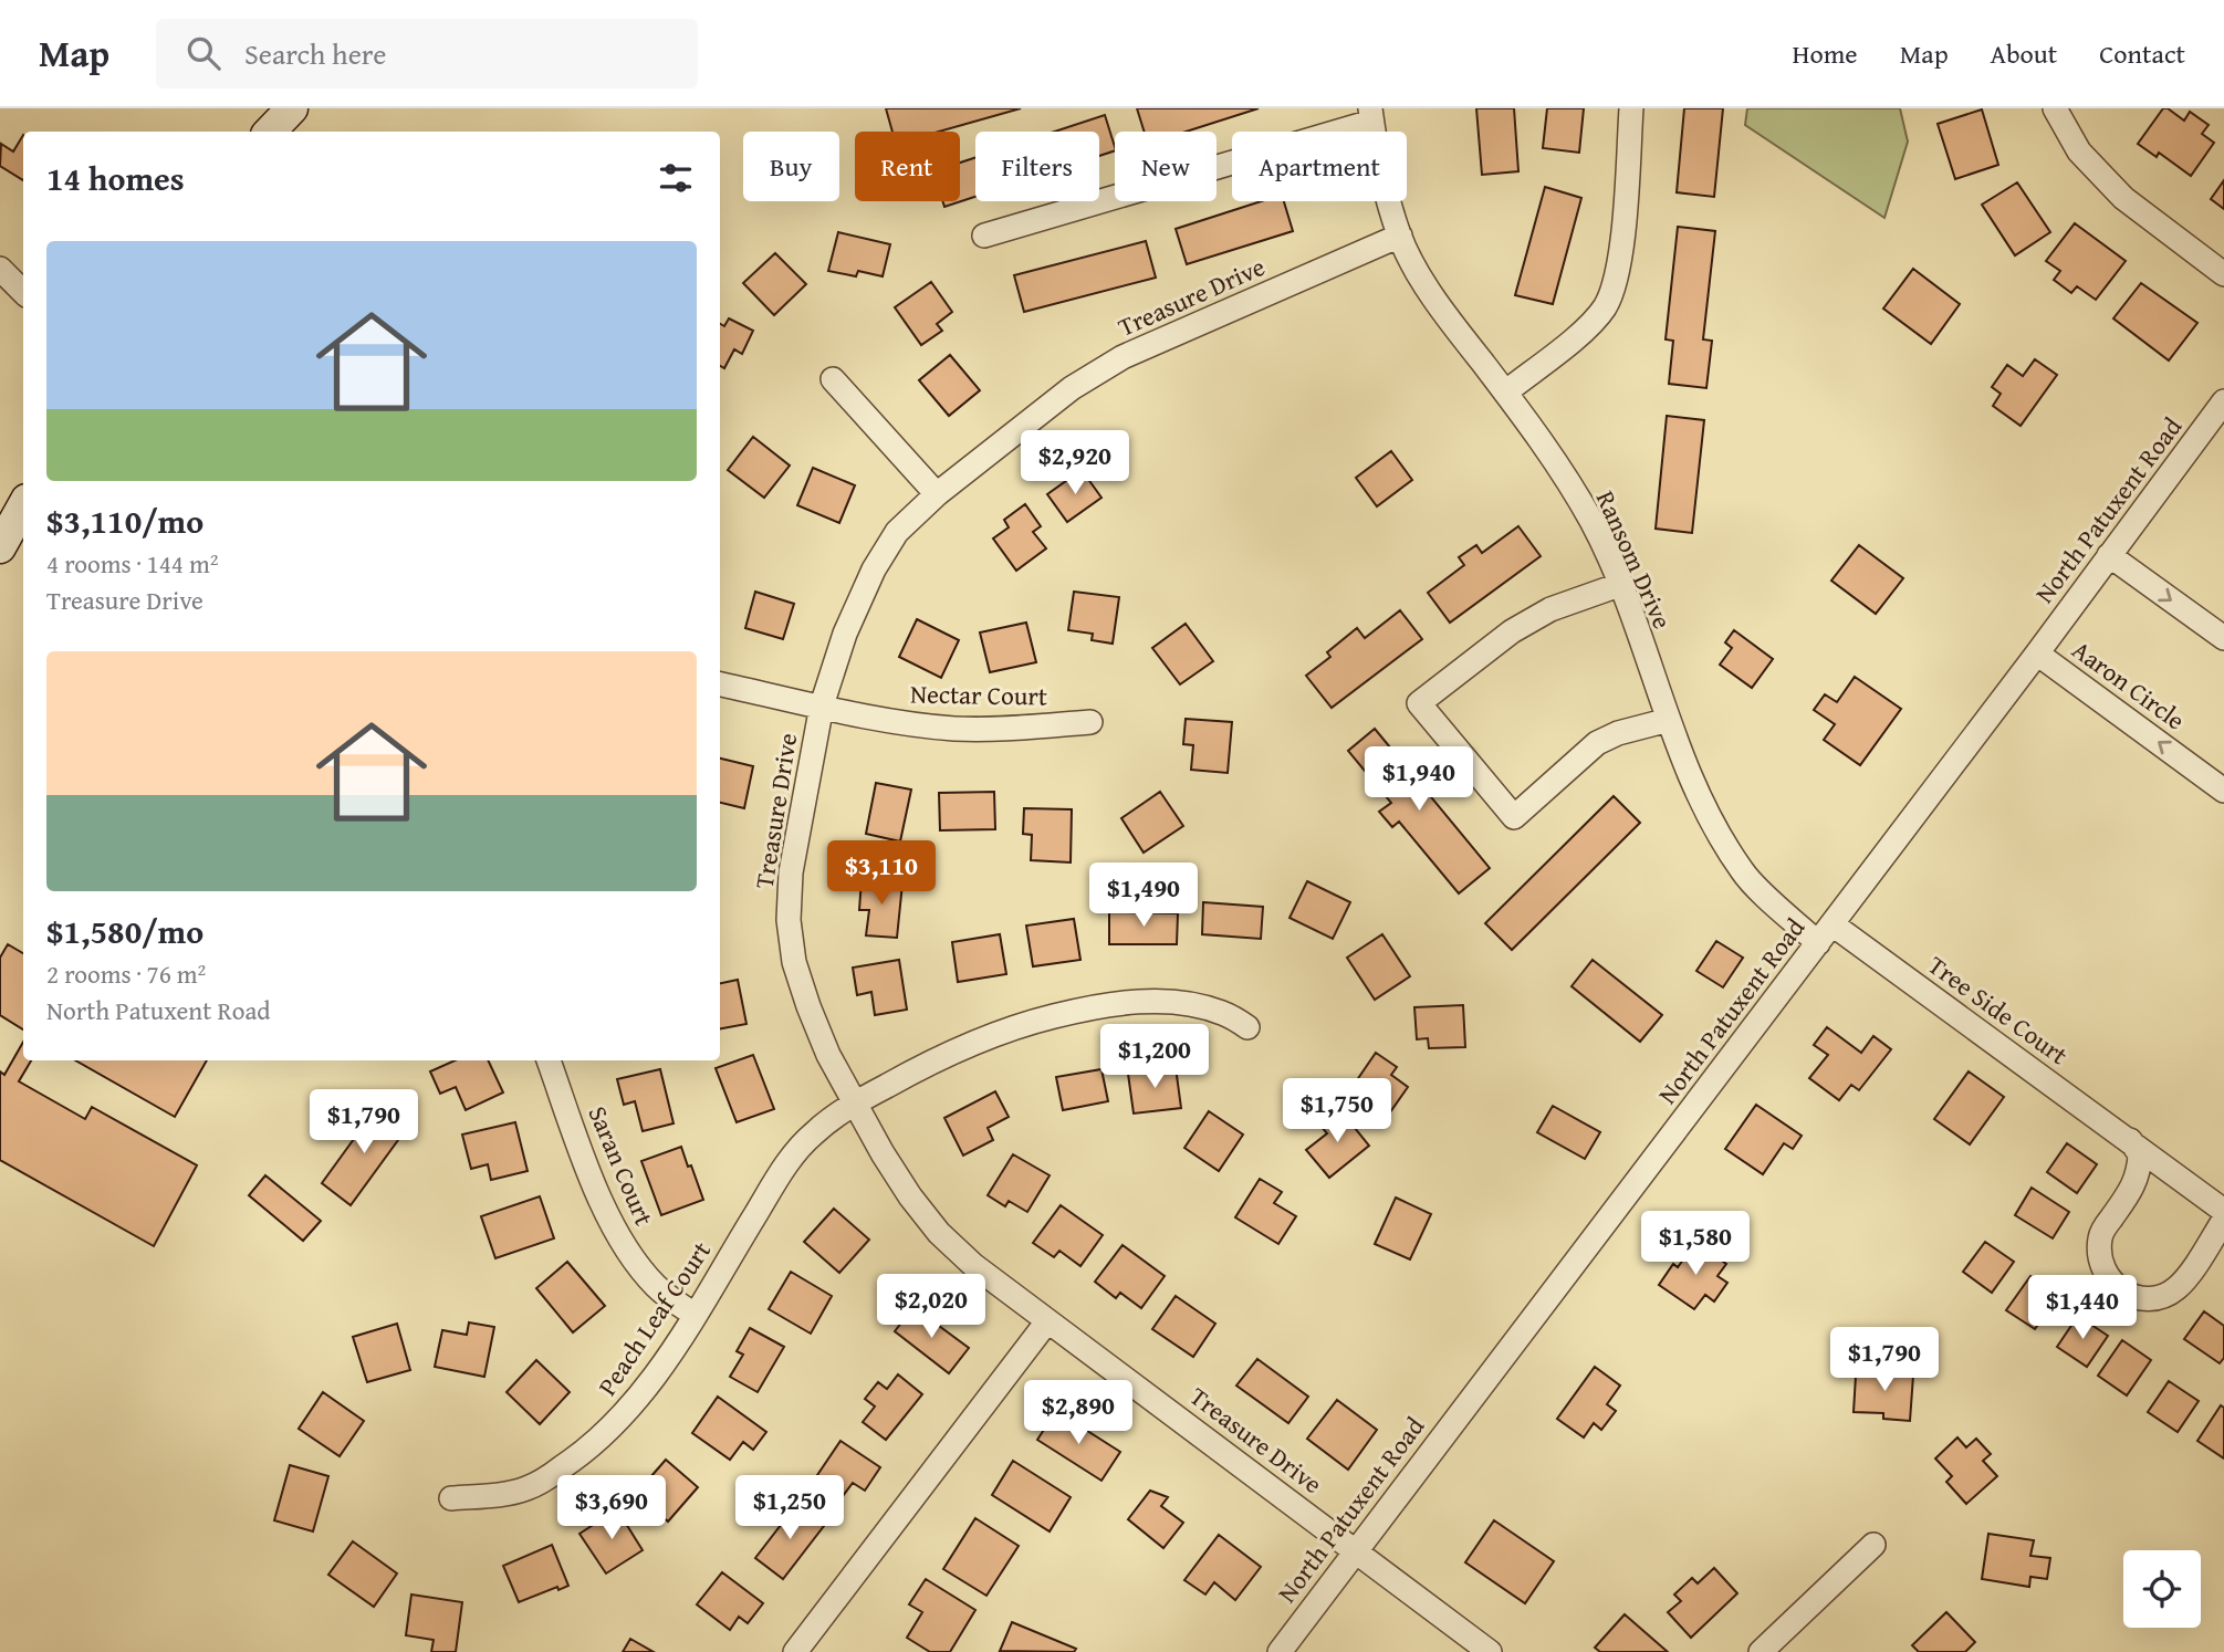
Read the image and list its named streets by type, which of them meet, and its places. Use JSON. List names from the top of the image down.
{
  "streets": {
    "street": [
      "Treasure Drive",
      "North Patuxent Road",
      "Ransom Drive",
      "Aaron Circle",
      "Nectar Court",
      "Tree Side Court",
      "Saran Court",
      "Peach Leaf Court"
    ]
  },
  "crossings": [
    ["Treasure Drive", "North Patuxent Road"],
    ["Treasure Drive", "Ransom Drive"],
    ["Treasure Drive", "Nectar Court"],
    ["Treasure Drive", "Peach Leaf Court"],
    ["North Patuxent Road", "Ransom Drive"],
    ["North Patuxent Road", "Aaron Circle"],
    ["North Patuxent Road", "Tree Side Court"],
    ["Ransom Drive", "Tree Side Court"],
    ["Saran Court", "Peach Leaf Court"]
  ],
  "page": {
    "header": "Map",
    "search": "Search here",
    "nav": [
      "Home",
      "Map",
      "About",
      "Contact"
    ],
    "chip": [
      "Buy",
      "Rent",
      "Filters",
      "New",
      "Apartment"
    ],
    "heading": "14 homes",
    "list": [
      {
        "name": "$3,110/mo",
        "note": "4 rooms · 144 m² · Treasure Drive"
      },
      {
        "name": "$1,580/mo",
        "note": "2 rooms · 76 m² · North Patuxent Road"
      }
    ],
    "price": [
      "$2,920",
      "$1,940",
      "$3,110",
      "$1,490",
      "$1,200",
      "$1,750",
      "$1,790",
      "$1,580",
      "$2,020",
      "$1,440",
      "$1,790",
      "$2,890",
      "$3,690",
      "$1,250"
    ]
  }
}
